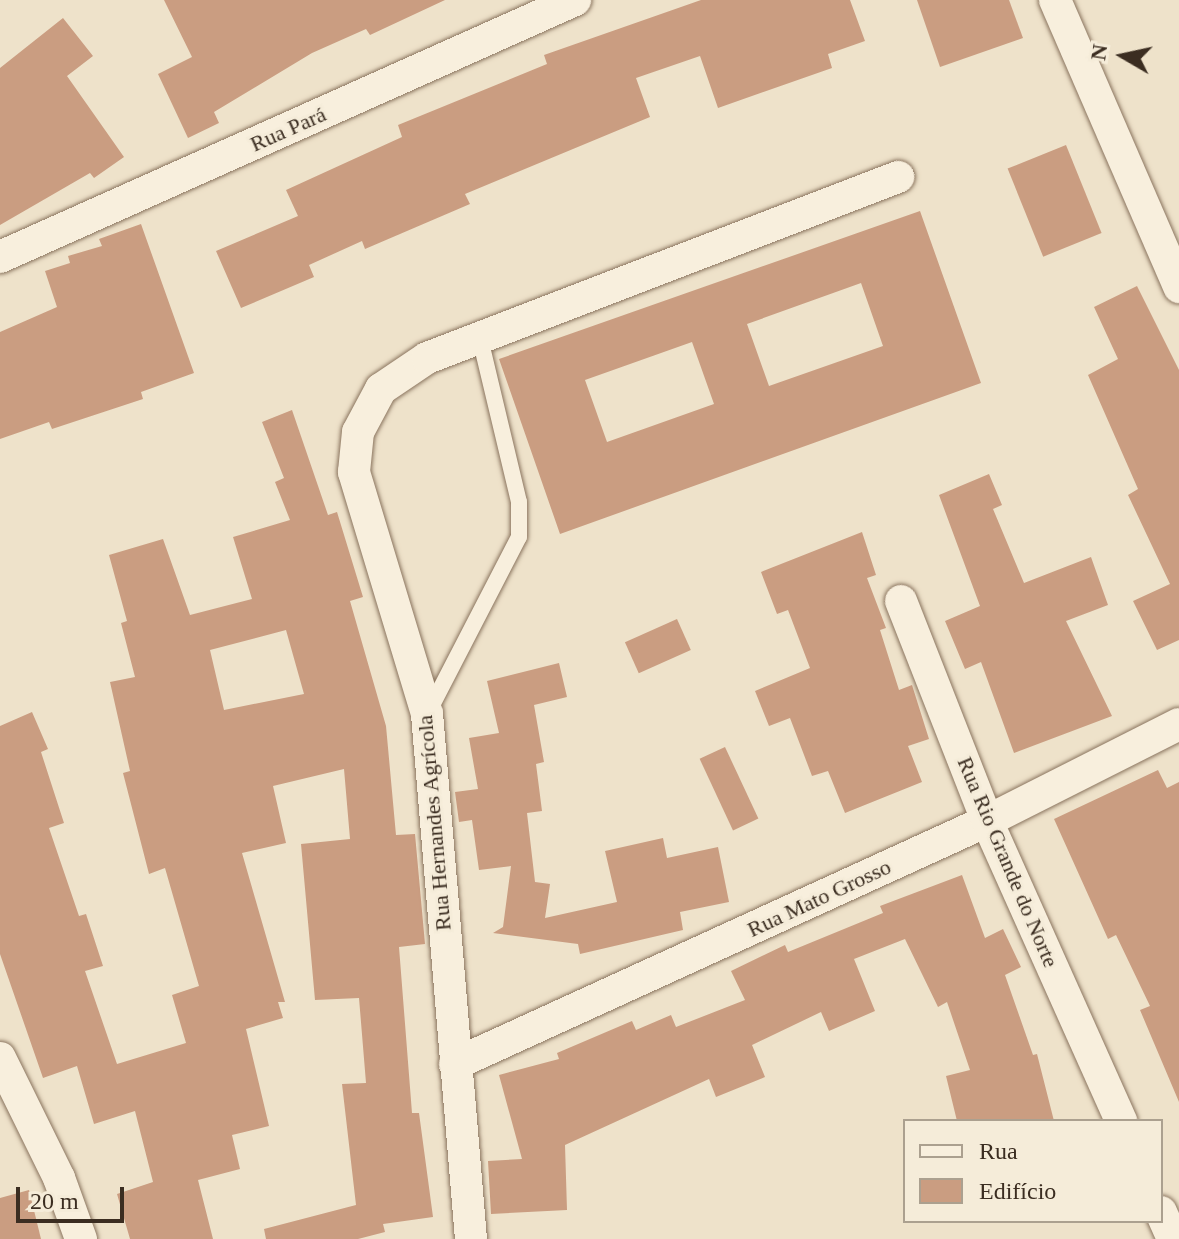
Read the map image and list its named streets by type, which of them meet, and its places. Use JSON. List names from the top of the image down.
{
  "streets": {
    "street": [
      "Rua Pará",
      "Rua Hernandes Agrícola",
      "Rua Rio Grande do Norte",
      "Rua Mato Grosso"
    ]
  },
  "crossings": [
    ["Rua Hernandes Agrícola", "Rua Mato Grosso"],
    ["Rua Rio Grande do Norte", "Rua Mato Grosso"]
  ],
  "legend": ["Rua", "Edifício"],
  "scale_bar": "20 m",
  "north": "left"
}
